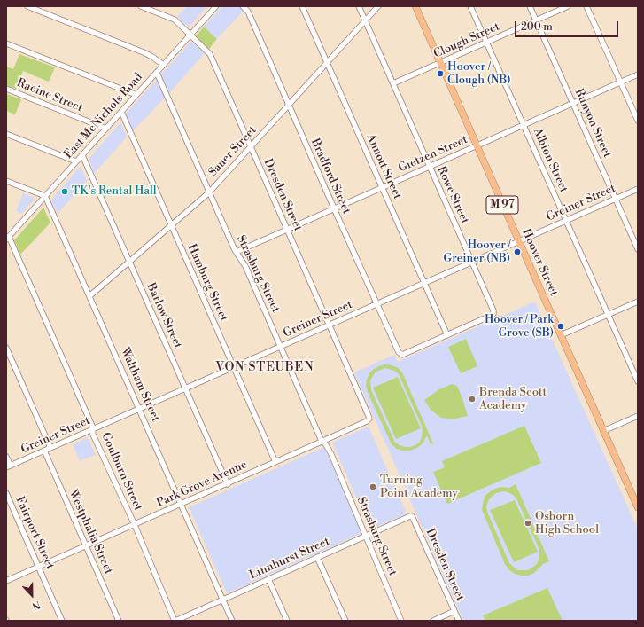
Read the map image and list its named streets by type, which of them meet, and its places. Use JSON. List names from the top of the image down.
{
  "streets": {
    "main road": ["M 97", "Hoover Street"],
    "street": [
      "Clough Street",
      "Racine Street",
      "East McNichols Road",
      "Runyon Street",
      "Sauer Street",
      "Gietzen Street",
      "Albion Street",
      "Annott Street",
      "Bradford Street",
      "Dresden Street",
      "Rowe Street",
      "Greiner Street",
      "Strasburg Street",
      "Hamburg Street",
      "Barlow Street",
      "Waltham Street",
      "Goulburn Street",
      "Park Grove Avenue",
      "Westphalia Street",
      "Fairport Street",
      "Linnhurst Street"
    ]
  },
  "crossings": [
    ["Clough Street", "Runyon Street"],
    ["Clough Street", "Albion Street"],
    ["Clough Street", "Rowe Street"],
    ["Clough Street", "Hoover Street"],
    ["Racine Street", "East McNichols Road"],
    ["East McNichols Road", "Dresden Street"],
    ["East McNichols Road", "Strasburg Street"],
    ["East McNichols Road", "Hamburg Street"],
    ["East McNichols Road", "Barlow Street"],
    ["East McNichols Road", "Waltham Street"],
    ["East McNichols Road", "Goulburn Street"],
    ["Runyon Street", "Gietzen Street"],
    ["Runyon Street", "Greiner Street"],
    ["Sauer Street", "Annott Street"],
    ["Sauer Street", "Bradford Street"],
    ["Sauer Street", "Dresden Street"],
    ["Sauer Street", "Rowe Street"],
    ["Sauer Street", "Strasburg Street"],
    ["Sauer Street", "Hamburg Street"],
    ["Sauer Street", "Barlow Street"],
    ["Sauer Street", "Waltham Street"],
    ["Gietzen Street", "Albion Street"],
    ["Gietzen Street", "Annott Street"],
    ["Gietzen Street", "Bradford Street"],
    ["Gietzen Street", "Dresden Street"],
    ["Gietzen Street", "Rowe Street"],
    ["Gietzen Street", "Hoover Street"],
    ["Gietzen Street", "Strasburg Street"],
    ["Albion Street", "Greiner Street"],
    ["Annott Street", "Bradford Street"],
    ["Annott Street", "Rowe Street"],
    ["Annott Street", "Greiner Street"],
    ["Bradford Street", "Rowe Street"],
    ["Bradford Street", "Greiner Street"],
    ["Dresden Street", "Greiner Street"],
    ["Dresden Street", "Park Grove Avenue"],
    ["Dresden Street", "Linnhurst Street"],
    ["Rowe Street", "Greiner Street"],
    ["Greiner Street", "Hoover Street"],
    ["Greiner Street", "Strasburg Street"],
    ["Greiner Street", "Hamburg Street"],
    ["Greiner Street", "Barlow Street"],
    ["Greiner Street", "Waltham Street"],
    ["Greiner Street", "Goulburn Street"],
    ["Greiner Street", "Westphalia Street"],
    ["Strasburg Street", "Park Grove Avenue"],
    ["Strasburg Street", "Linnhurst Street"],
    ["Hamburg Street", "Park Grove Avenue"],
    ["Barlow Street", "Park Grove Avenue"],
    ["Waltham Street", "Park Grove Avenue"],
    ["Waltham Street", "Linnhurst Street"],
    ["Goulburn Street", "Park Grove Avenue"],
    ["Goulburn Street", "Linnhurst Street"],
    ["Park Grove Avenue", "Westphalia Street"],
    ["Park Grove Avenue", "Fairport Street"]
  ],
  "districts": ["VON STEUBEN"],
  "places": [
    "Hoover / Clough (NB)",
    "TK's Rental Hall",
    "Hoover / Greiner (NB)",
    "Hoover / Park Grove (SB)",
    "Brenda Scott Academy",
    "Turning Point Academy",
    "Osborn High School"
  ],
  "scale_bar": "200 m",
  "north": "bottom"
}
